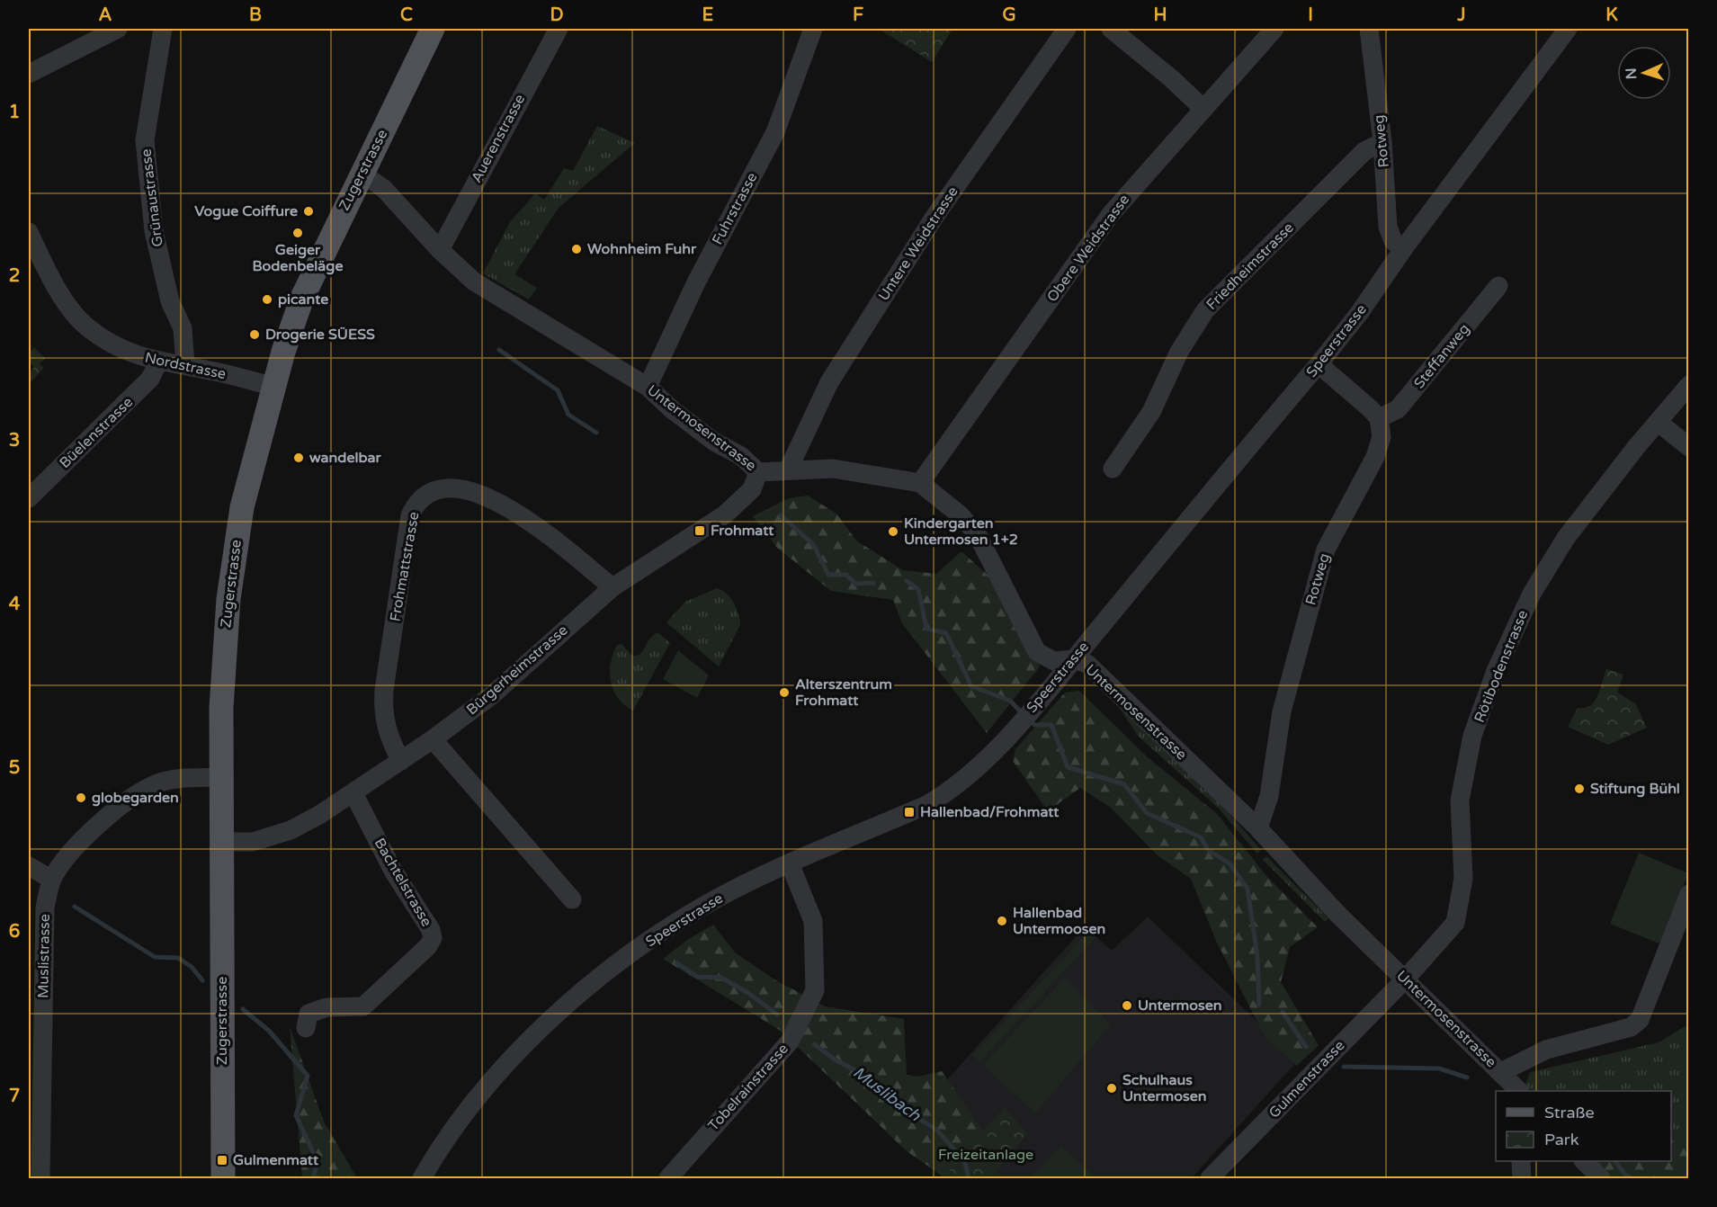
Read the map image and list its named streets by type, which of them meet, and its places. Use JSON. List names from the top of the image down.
{
  "streets": {
    "main road": ["Zugerstrasse"],
    "street": [
      "Auerenstrasse",
      "Rotweg",
      "Grünaustrasse",
      "Fuhrstrasse",
      "Untere Weidstrasse",
      "Obere Weidstrasse",
      "Friedheimstrasse",
      "Speerstrasse",
      "Steffanweg",
      "Nordstrasse",
      "Untermosenstrasse",
      "Büelenstrasse",
      "Frohmattstrasse",
      "Rötibodenstrasse",
      "Bürgerheimstrasse",
      "Bachtelstrasse",
      "Muslistrasse",
      "Gulmenstrasse",
      "Tobelrainstrasse"
    ]
  },
  "crossings": [
    ["Auerenstrasse", "Untermosenstrasse"],
    ["Rotweg", "Friedheimstrasse"],
    ["Rotweg", "Speerstrasse"],
    ["Rotweg", "Steffanweg"],
    ["Rotweg", "Untermosenstrasse"],
    ["Zugerstrasse", "Nordstrasse"],
    ["Zugerstrasse", "Untermosenstrasse"],
    ["Zugerstrasse", "Bürgerheimstrasse"],
    ["Zugerstrasse", "Muslistrasse"],
    ["Grünaustrasse", "Nordstrasse"],
    ["Fuhrstrasse", "Untermosenstrasse"],
    ["Untere Weidstrasse", "Untermosenstrasse"],
    ["Obere Weidstrasse", "Untermosenstrasse"],
    ["Speerstrasse", "Untermosenstrasse"],
    ["Speerstrasse", "Tobelrainstrasse"],
    ["Nordstrasse", "Büelenstrasse"],
    ["Untermosenstrasse", "Rötibodenstrasse"],
    ["Untermosenstrasse", "Bürgerheimstrasse"],
    ["Untermosenstrasse", "Gulmenstrasse"],
    ["Frohmattstrasse", "Bürgerheimstrasse"],
    ["Rötibodenstrasse", "Gulmenstrasse"],
    ["Bürgerheimstrasse", "Bachtelstrasse"]
  ],
  "water": ["Muslibach"],
  "parks": ["Freizeitanlage"],
  "places": {
    "other": [
      "Vogue Coiffure",
      "Geiger Bodenbeläge",
      "Wohnheim Fuhr",
      "picante",
      "Drogerie SÜESS",
      "wandelbar",
      "Kindergarten Untermosen 1+2",
      "Alterszentrum Frohmatt",
      "Stiftung Bühl",
      "globegarden",
      "Hallenbad Untermoosen",
      "Untermosen",
      "Schulhaus Untermosen"
    ],
    "transit": ["Frohmatt", "Hallenbad/Frohmatt", "Gulmenmatt"]
  },
  "legend": ["Straße", "Park"],
  "north": "left",
  "grid": {
    "columns": [
      "A",
      "B",
      "C",
      "D",
      "E",
      "F",
      "G",
      "H",
      "I",
      "J",
      "K"
    ],
    "rows": [
      "1",
      "2",
      "3",
      "4",
      "5",
      "6",
      "7"
    ]
  }
}
